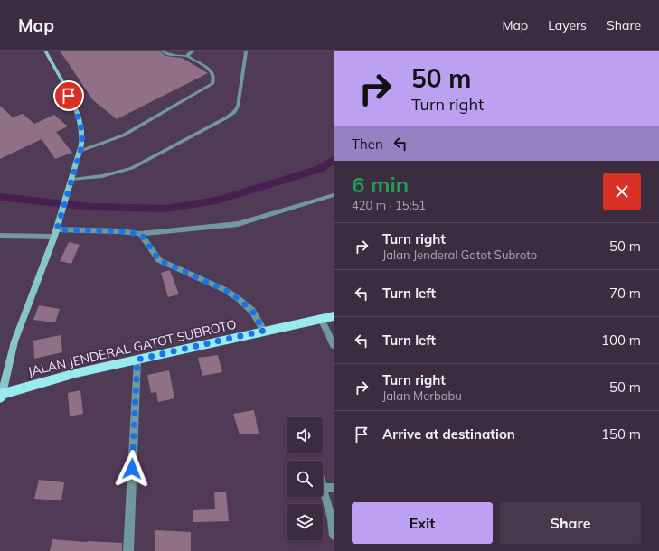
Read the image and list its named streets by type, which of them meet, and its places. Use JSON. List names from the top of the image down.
{
  "streets": {
    "main road": ["JALAN JENDERAL GATOT SUBROTO"]
  },
  "page": {
    "header": "Map",
    "nav": ["Map", "Layers", "Share"],
    "turn": ["50 m", "Turn right"],
    "then": "Then",
    "heading": ["6 min", "420 m · 15:51"],
    "list": [
      {
        "name": "Turn right",
        "note": "Jalan Jenderal Gatot Subroto",
        "value": "50 m"
      },
      {
        "name": "Turn left",
        "value": "70 m"
      },
      {
        "name": "Turn left",
        "value": "100 m"
      },
      {
        "name": "Turn right",
        "note": "Jalan Merbabu",
        "value": "50 m"
      },
      {
        "name": "Arrive at destination",
        "value": "150 m"
      }
    ],
    "buttons": ["Exit", "Share"]
  }
}
